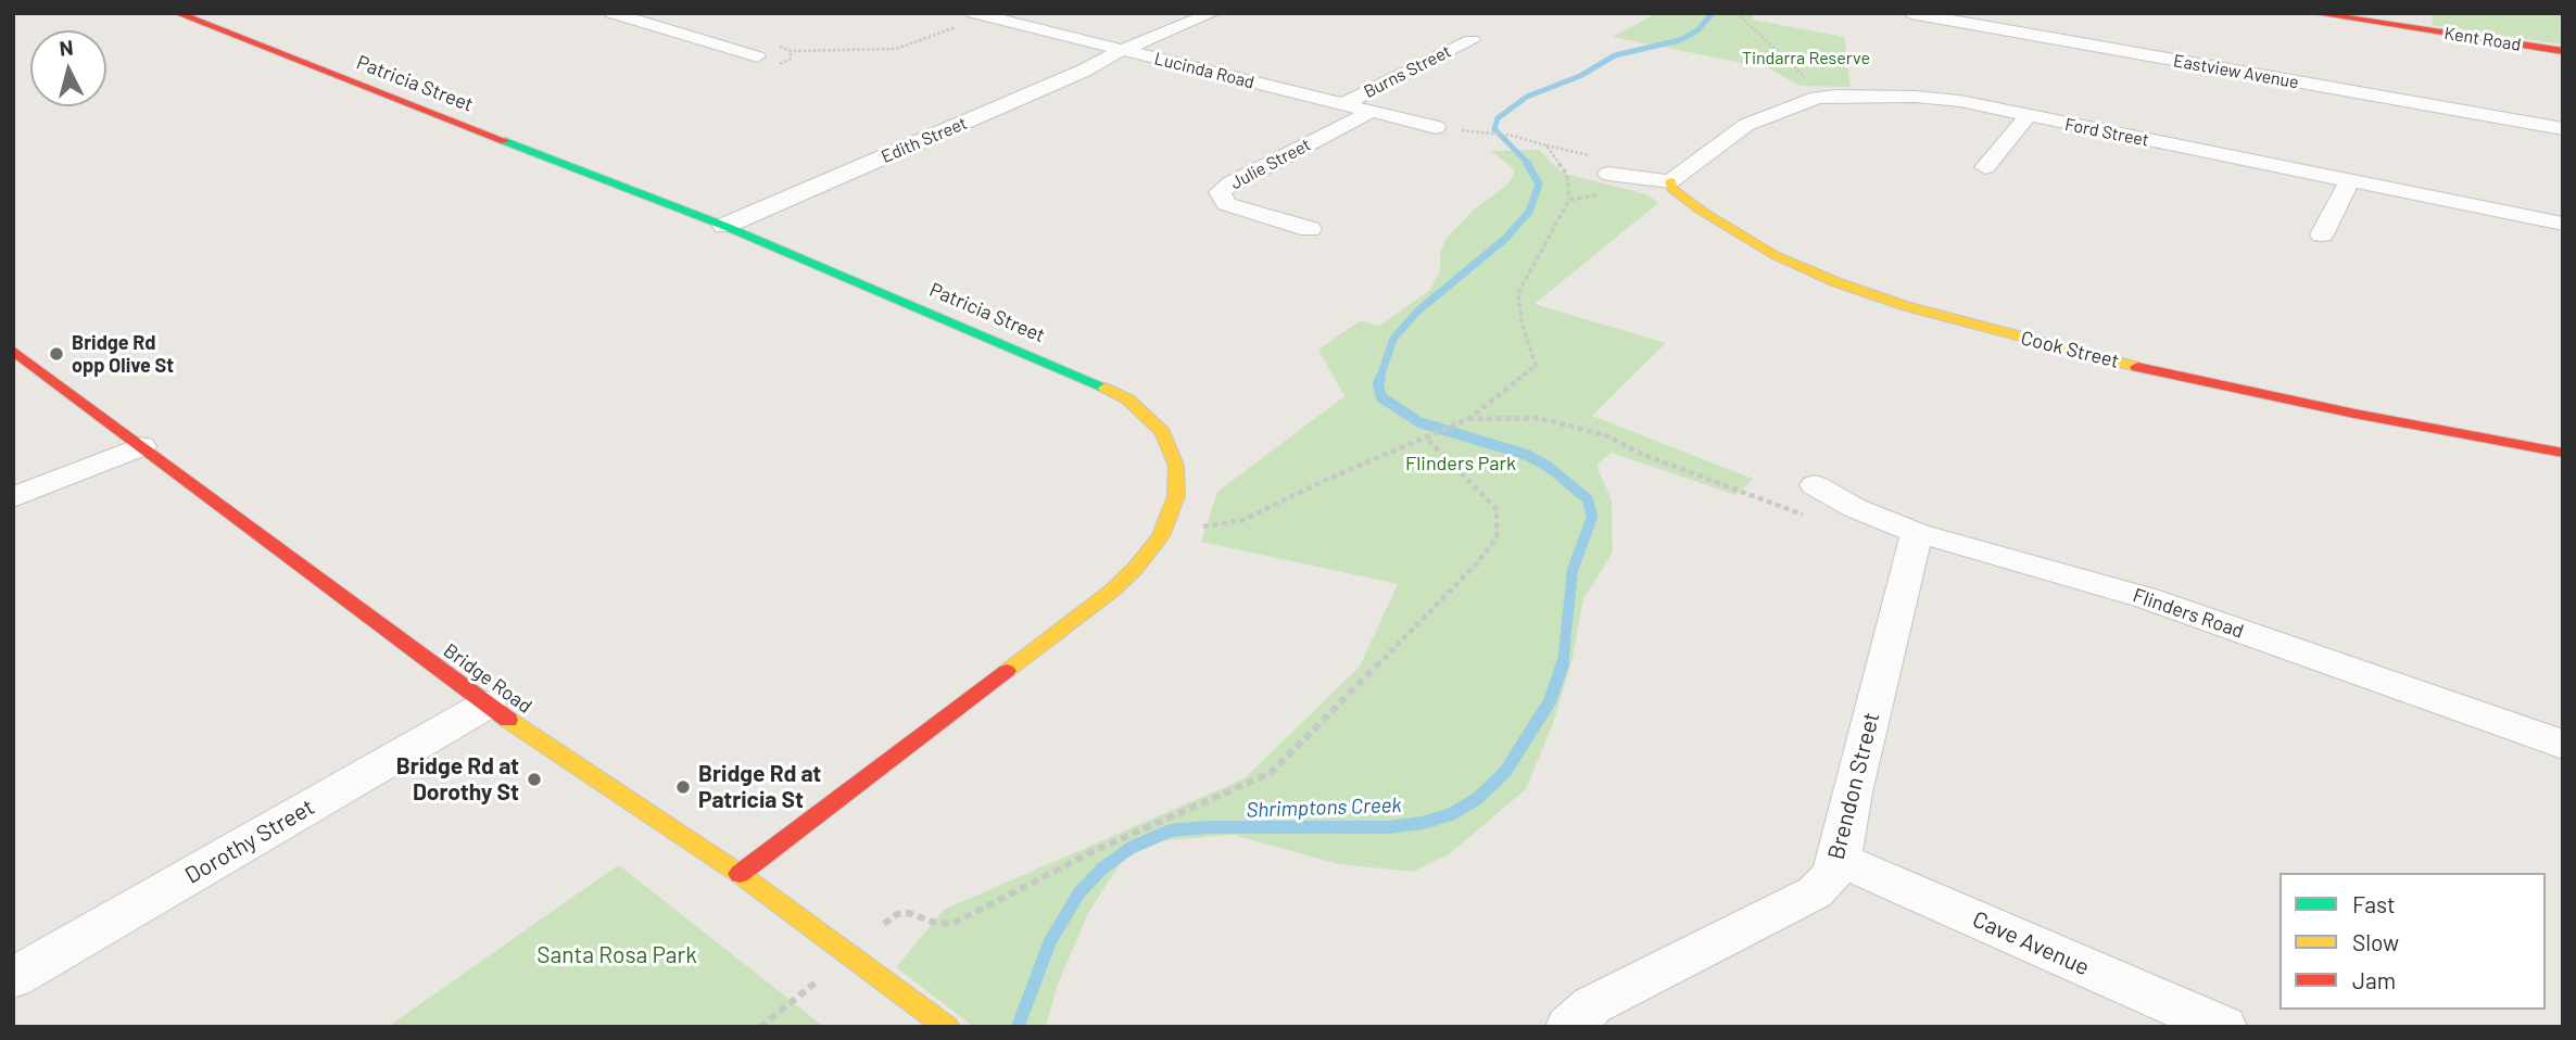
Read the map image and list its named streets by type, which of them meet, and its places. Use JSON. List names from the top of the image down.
{
  "streets": {
    "street": [
      "Kent Road",
      "Lucinda Road",
      "Burns Street",
      "Eastview Avenue",
      "Patricia Street",
      "Ford Street",
      "Edith Street",
      "Julie Street",
      "Cook Street",
      "Flinders Road",
      "Bridge Road",
      "Brendon Street",
      "Dorothy Street",
      "Cave Avenue"
    ]
  },
  "crossings": [
    ["Lucinda Road", "Burns Street"],
    ["Lucinda Road", "Edith Street"],
    ["Lucinda Road", "Julie Street"],
    ["Patricia Street", "Edith Street"],
    ["Patricia Street", "Bridge Road"],
    ["Ford Street", "Cook Street"],
    ["Flinders Road", "Brendon Street"],
    ["Bridge Road", "Dorothy Street"],
    ["Brendon Street", "Cave Avenue"]
  ],
  "water": ["Shrimptons Creek"],
  "parks": ["Tindarra Reserve", "Flinders Park", "Santa Rosa Park"],
  "places": ["Bridge Rd opp Olive St", "Bridge Rd at Dorothy St", "Bridge Rd at Patricia St"],
  "legend": ["Fast", "Slow", "Jam"],
  "north": "top"
}
